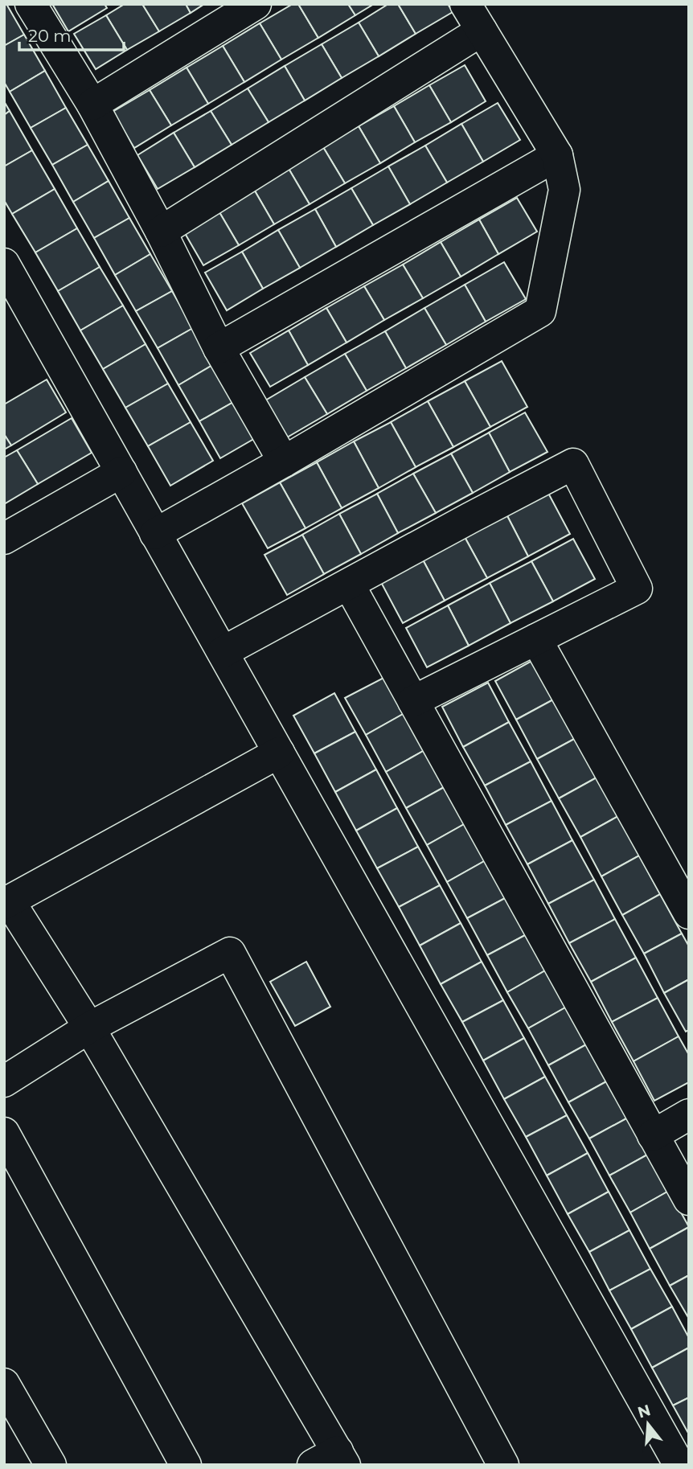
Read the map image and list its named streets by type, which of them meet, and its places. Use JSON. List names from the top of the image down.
{
  "scale_bar": "20 m",
  "north": "top"
}
